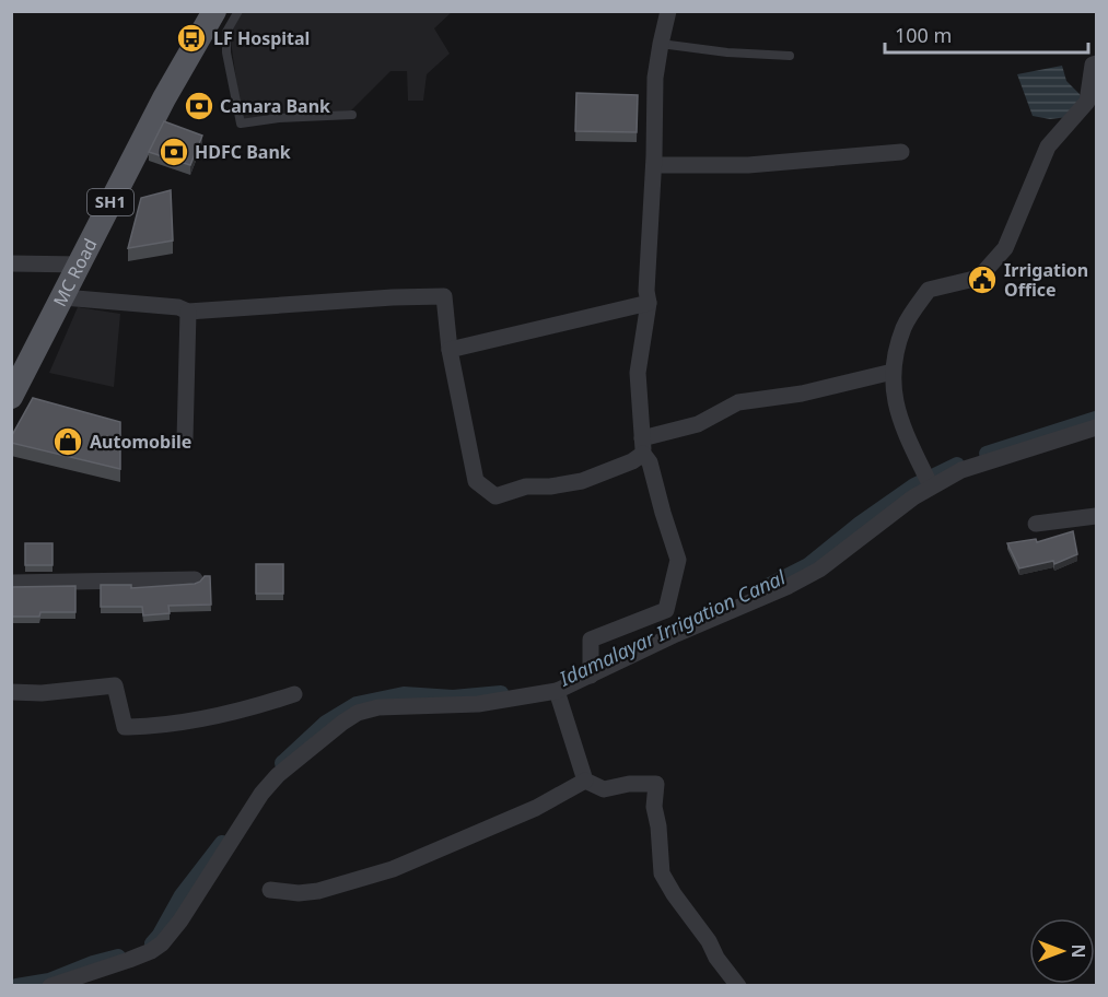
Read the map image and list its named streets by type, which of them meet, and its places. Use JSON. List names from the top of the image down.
{
  "streets": {
    "main road": ["SH1", "MC Road"]
  },
  "water": ["Idamalayar Irrigation Canal"],
  "places": {
    "bus stop": ["LF Hospital"],
    "bank": ["Canara Bank", "HDFC Bank"],
    "public building": ["Irrigation Office"],
    "shop": ["Automobile"]
  },
  "scale_bar": "100 m",
  "north": "right"
}
